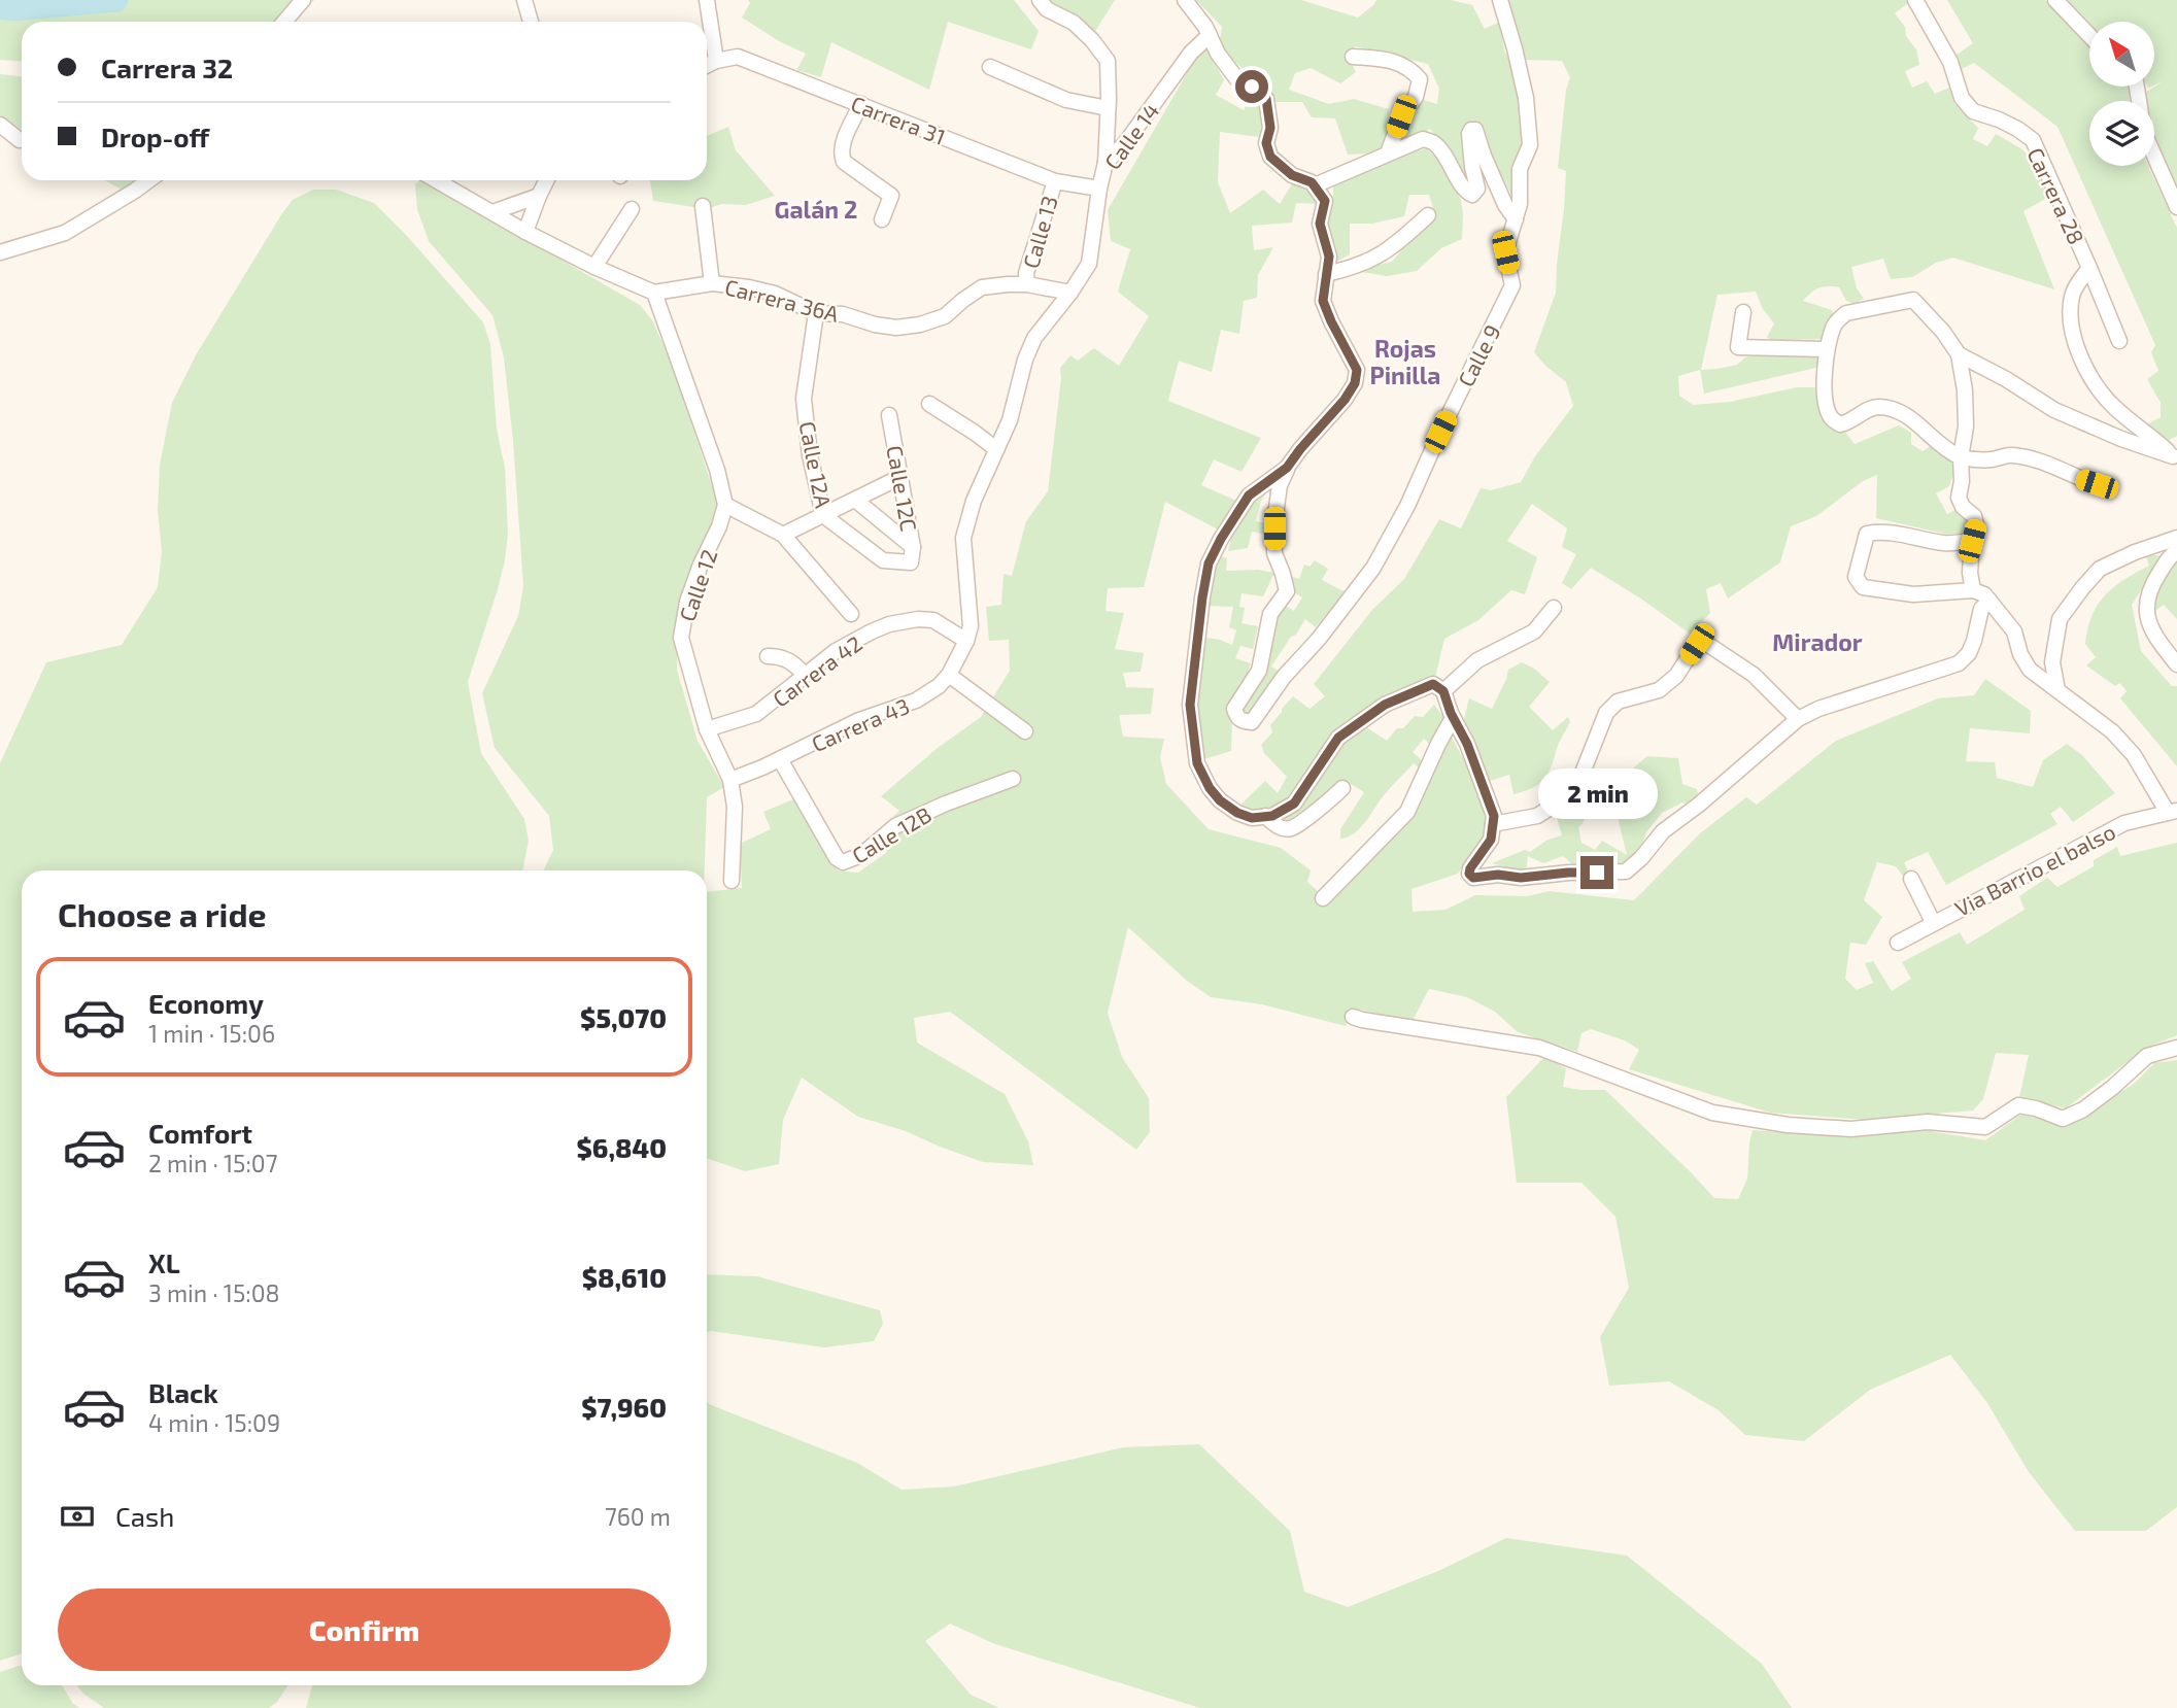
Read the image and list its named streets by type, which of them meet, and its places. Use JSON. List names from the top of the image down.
{
  "streets": {
    "street": [
      "Carrera 31",
      "Calle 14",
      "Carrera 28",
      "Calle 13",
      "Carrera 36A",
      "Calle 9",
      "Calle 12A",
      "Calle 12C",
      "Calle 12",
      "Carrera 42",
      "Carrera 43",
      "Calle 12B",
      "Via Barrio el balso"
    ]
  },
  "crossings": [
    ["Carrera 31", "Calle 14"],
    ["Carrera 31", "Calle 13"],
    ["Calle 14", "Carrera 36A"],
    ["Calle 13", "Carrera 36A"],
    ["Carrera 36A", "Calle 12A"],
    ["Calle 12A", "Calle 12C"],
    ["Calle 12", "Carrera 42"],
    ["Calle 12", "Carrera 43"],
    ["Carrera 42", "Carrera 43"],
    ["Carrera 43", "Calle 12B"]
  ],
  "districts": ["Galán 2", "Rojas Pinilla", "Mirador"],
  "north": "top left",
  "page": {
    "banner": ["Carrera 32", "Drop-off"],
    "bubble": "2 min",
    "heading": "Choose a ride",
    "list": [
      {
        "name": "Economy",
        "note": "1 min · 15:06",
        "value": "$5,070"
      },
      {
        "name": "Comfort",
        "note": "2 min · 15:07",
        "value": "$6,840"
      },
      {
        "name": "XL",
        "note": "3 min · 15:08",
        "value": "$8,610"
      },
      {
        "name": "Black",
        "note": "4 min · 15:09",
        "value": "$7,960"
      }
    ],
    "pay": ["Cash", "760 m"],
    "buttons": "Confirm"
  }
}
